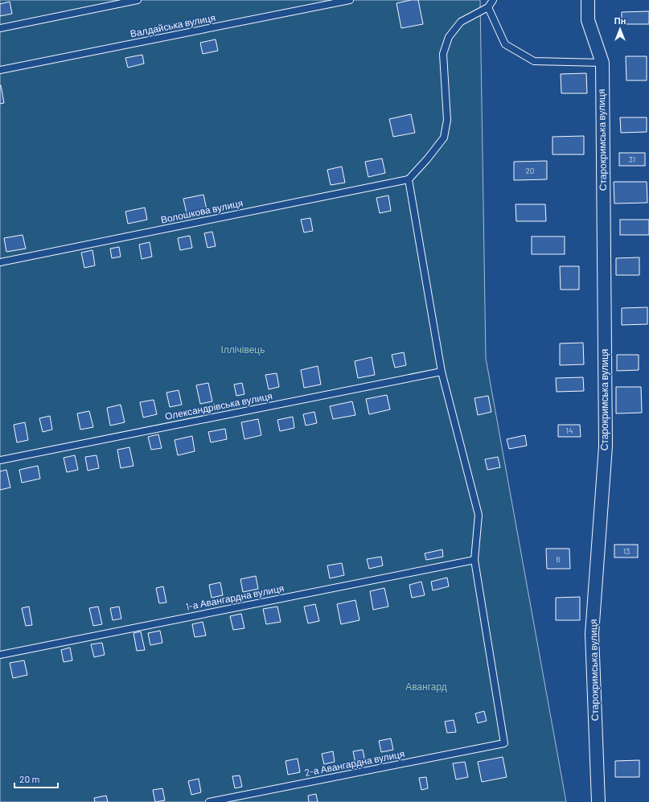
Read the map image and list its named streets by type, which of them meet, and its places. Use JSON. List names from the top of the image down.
{
  "streets": {
    "street": ["Старокримська вулиця"],
    "lane": [
      "Валдайська вулиця",
      "Волошкова вулиця",
      "Олександрівська вулиця",
      "1-а Авангардна вулиця",
      "2-а Авангардна вулиця"
    ]
  },
  "crossings": [
    ["1-а Авангардна вулиця", "2-а Авангардна вулиця"]
  ],
  "parks": ["Іллічівець", "Авангард"],
  "house_numbers": [
    "31",
    "20",
    "14",
    "13",
    "6"
  ],
  "scale_bar": "20 m",
  "north": "top"
}
